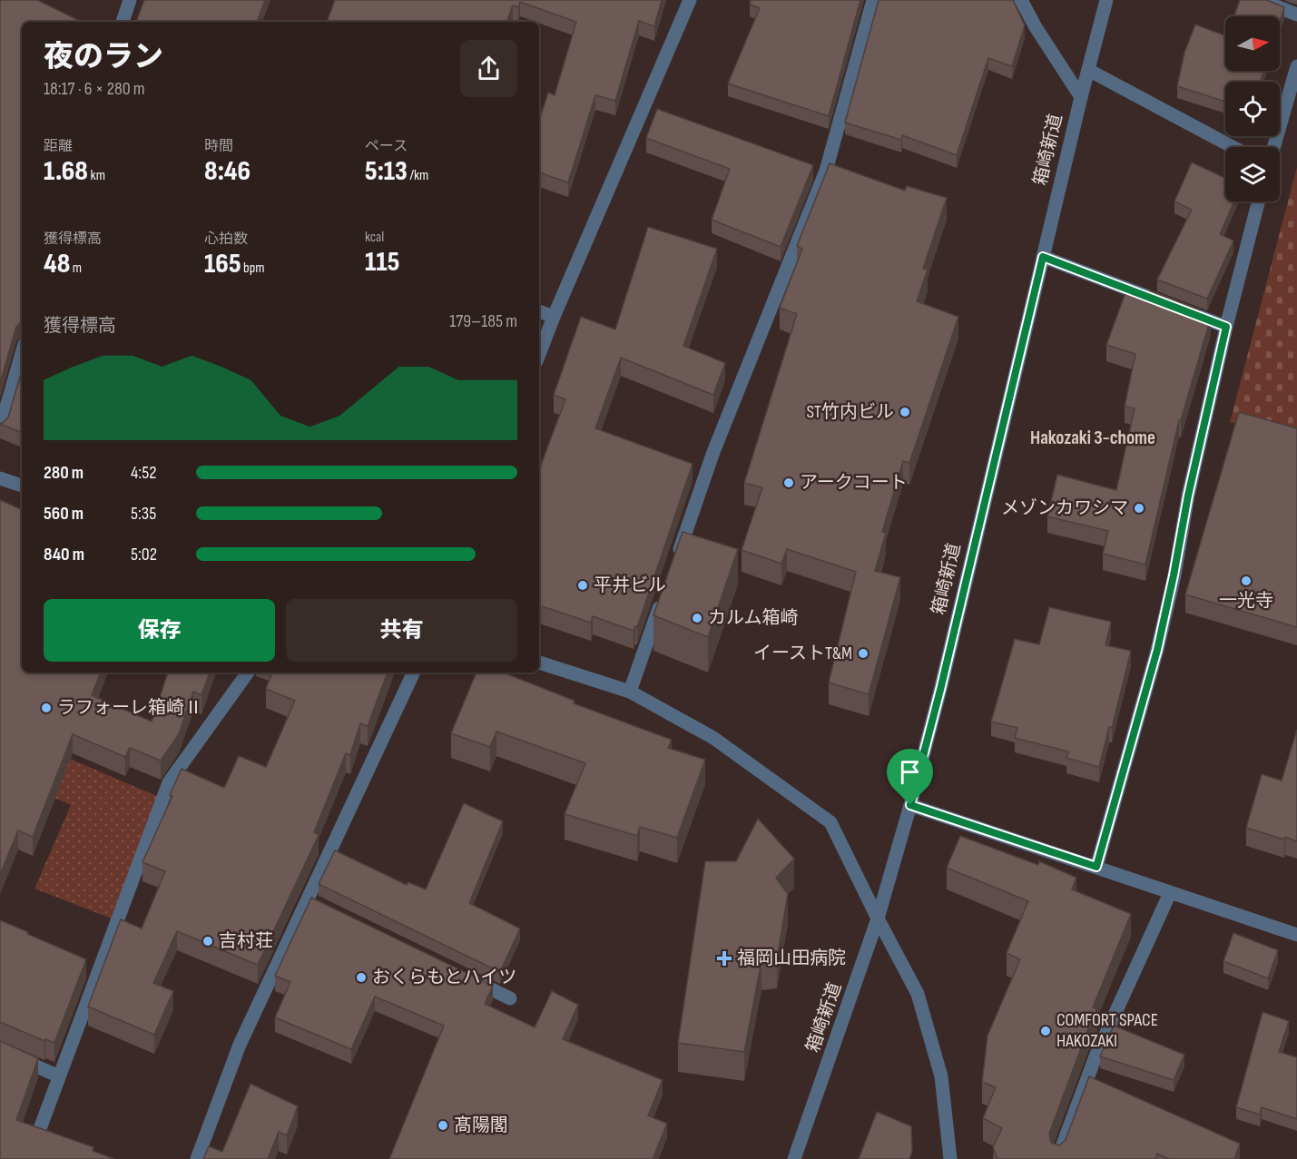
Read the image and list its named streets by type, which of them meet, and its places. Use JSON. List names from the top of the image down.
{
  "streets": {
    "street": ["箱崎新道"]
  },
  "districts": ["Hakozaki 3-chome"],
  "places": {
    "other": [
      "ST竹内ビル",
      "アークコート",
      "メゾンカワシマ",
      "一光寺",
      "平井ビル",
      "カルム箱崎",
      "イーストT&M",
      "ラフォーレ箱崎Ⅱ",
      "吉村荘",
      "おくらもとハイツ",
      "COMFORT SPACE HAKOZAKI",
      "髙陽閣"
    ],
    "health": ["福岡山田病院"]
  },
  "north": "right",
  "page": {
    "heading": ["夜のラン", "18:17 · 6 × 280 m"],
    "stats": [
      ["距離", "1.68 km"],
      ["時間", "8:46"],
      ["ペース", "5:13 /km"],
      ["獲得標高", "48 m"],
      ["心拍数", "165 bpm"],
      ["kcal", "115"]
    ],
    "chart": ["獲得標高", "179–185 m"],
    "list": [
      {
        "name": "280 m",
        "note": "4:52"
      },
      {
        "name": "560 m",
        "note": "5:35"
      },
      {
        "name": "840 m",
        "note": "5:02"
      }
    ],
    "buttons": ["保存", "共有"]
  }
}
